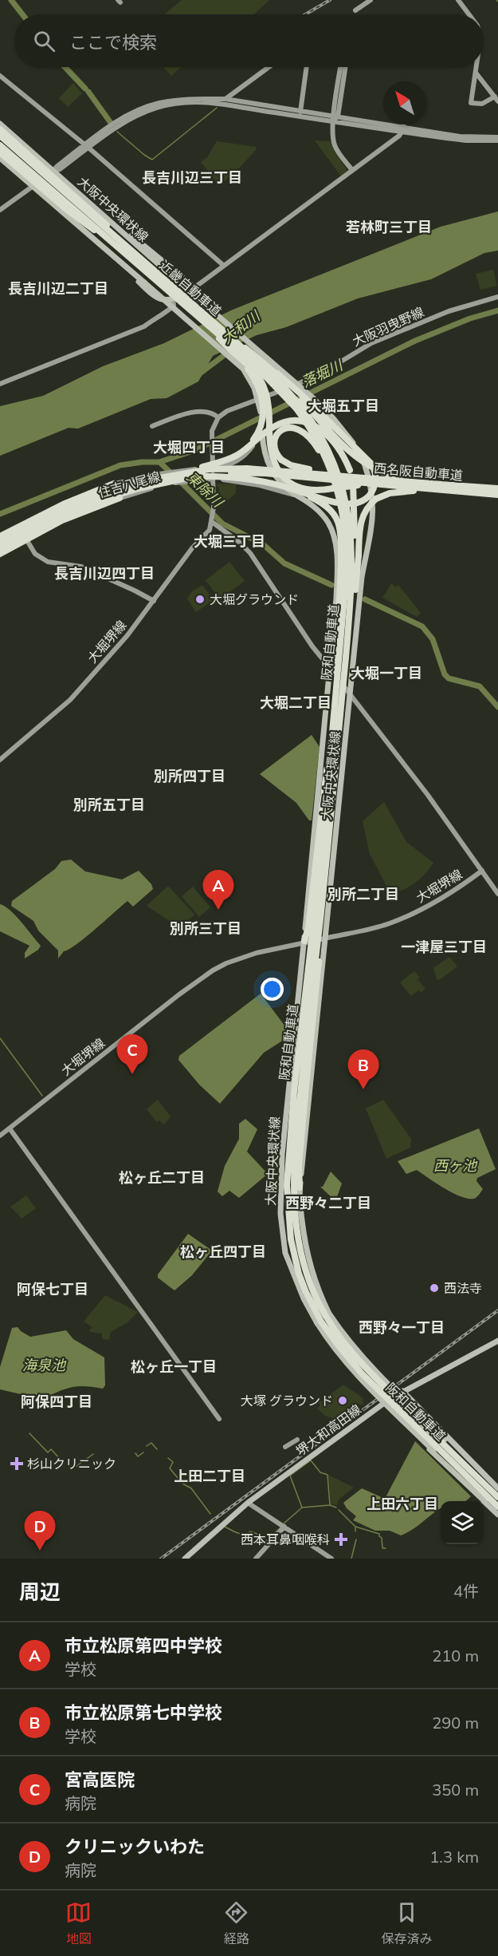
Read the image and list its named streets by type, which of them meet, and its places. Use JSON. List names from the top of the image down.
{
  "streets": {
    "highway": ["近畿自動車道", "西名阪自動車道", "阪和自動車道"],
    "main road": ["大阪中央環状線", "堺大和高田線"],
    "street": ["大阪羽曳野線", "住吉八尾線", "大堀堺線"]
  },
  "crossings": [
    ["大阪中央環状線", "住吉八尾線"],
    ["大阪中央環状線", "大堀堺線"],
    ["近畿自動車道", "西名阪自動車道"],
    ["近畿自動車道", "阪和自動車道"],
    ["西名阪自動車道", "阪和自動車道"],
    ["住吉八尾線", "大堀堺線"]
  ],
  "districts": [
    "長吉川辺三丁目",
    "若林町三丁目",
    "長吉川辺二丁目",
    "大堀五丁目",
    "大堀四丁目",
    "大堀三丁目",
    "長吉川辺四丁目",
    "大堀一丁目",
    "大堀二丁目",
    "別所四丁目",
    "別所五丁目",
    "別所二丁目",
    "別所三丁目",
    "一津屋三丁目",
    "松ヶ丘二丁目",
    "西野々二丁目",
    "松ヶ丘四丁目",
    "阿保七丁目",
    "西野々一丁目",
    "松ヶ丘一丁目",
    "阿保四丁目",
    "上田二丁目",
    "上田六丁目"
  ],
  "water": [
    "大和川",
    "落堀川",
    "東除川",
    "西ヶ池",
    "海泉池"
  ],
  "places": {
    "other": ["大堀グラウンド", "西法寺", "大塚 グラウンド"],
    "health": ["杉山クリニック", "西本耳鼻咽喉科"]
  },
  "north": "top left",
  "page": {
    "search": "ここで検索",
    "pins": [
      "A",
      "C",
      "B",
      "D"
    ],
    "heading": ["周辺", "4件"],
    "list": [
      {
        "mark": "A",
        "name": "市立松原第四中学校",
        "note": "学校",
        "value": "210 m"
      },
      {
        "mark": "B",
        "name": "市立松原第七中学校",
        "note": "学校",
        "value": "290 m"
      },
      {
        "mark": "C",
        "name": "宮高医院",
        "note": "病院",
        "value": "350 m"
      },
      {
        "mark": "D",
        "name": "クリニックいわた",
        "note": "病院",
        "value": "1.3 km"
      }
    ],
    "nav": ["地図", "経路", "保存済み"]
  }
}
